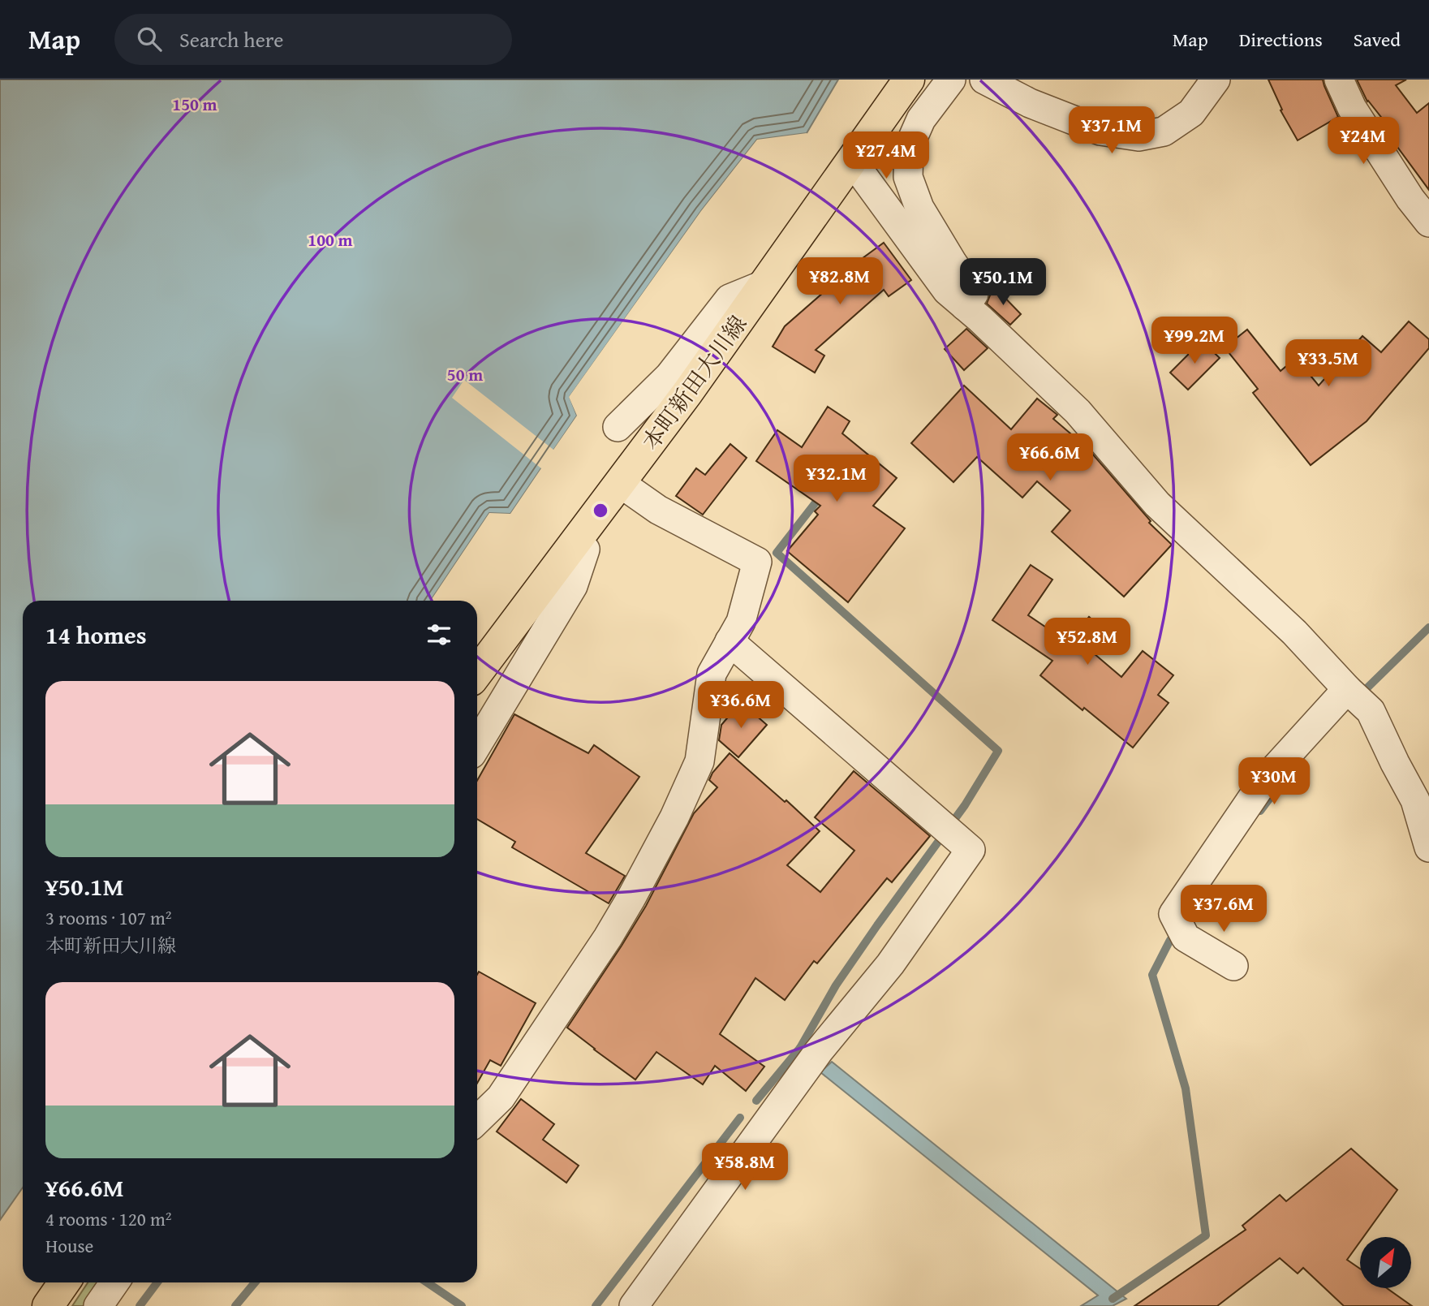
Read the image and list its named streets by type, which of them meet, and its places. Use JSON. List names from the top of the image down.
{
  "streets": {
    "main road": ["本町新田大川線"]
  },
  "north": "top right",
  "page": {
    "header": "Map",
    "search": "Search here",
    "nav": ["Map", "Directions", "Saved"],
    "price": [
      "¥37.1M",
      "¥24M",
      "¥27.4M",
      "¥82.8M",
      "¥50.1M",
      "¥99.2M",
      "¥33.5M",
      "¥66.6M",
      "¥32.1M",
      "¥52.8M",
      "¥36.6M",
      "¥30M",
      "¥37.6M",
      "¥58.8M"
    ],
    "heading": "14 homes",
    "list": [
      {
        "name": "¥50.1M",
        "note": "3 rooms · 107 m² · 本町新田大川線"
      },
      {
        "name": "¥66.6M",
        "note": "4 rooms · 120 m² · House"
      }
    ]
  },
  "rings": ["150 m", "100 m", "50 m"]
}
